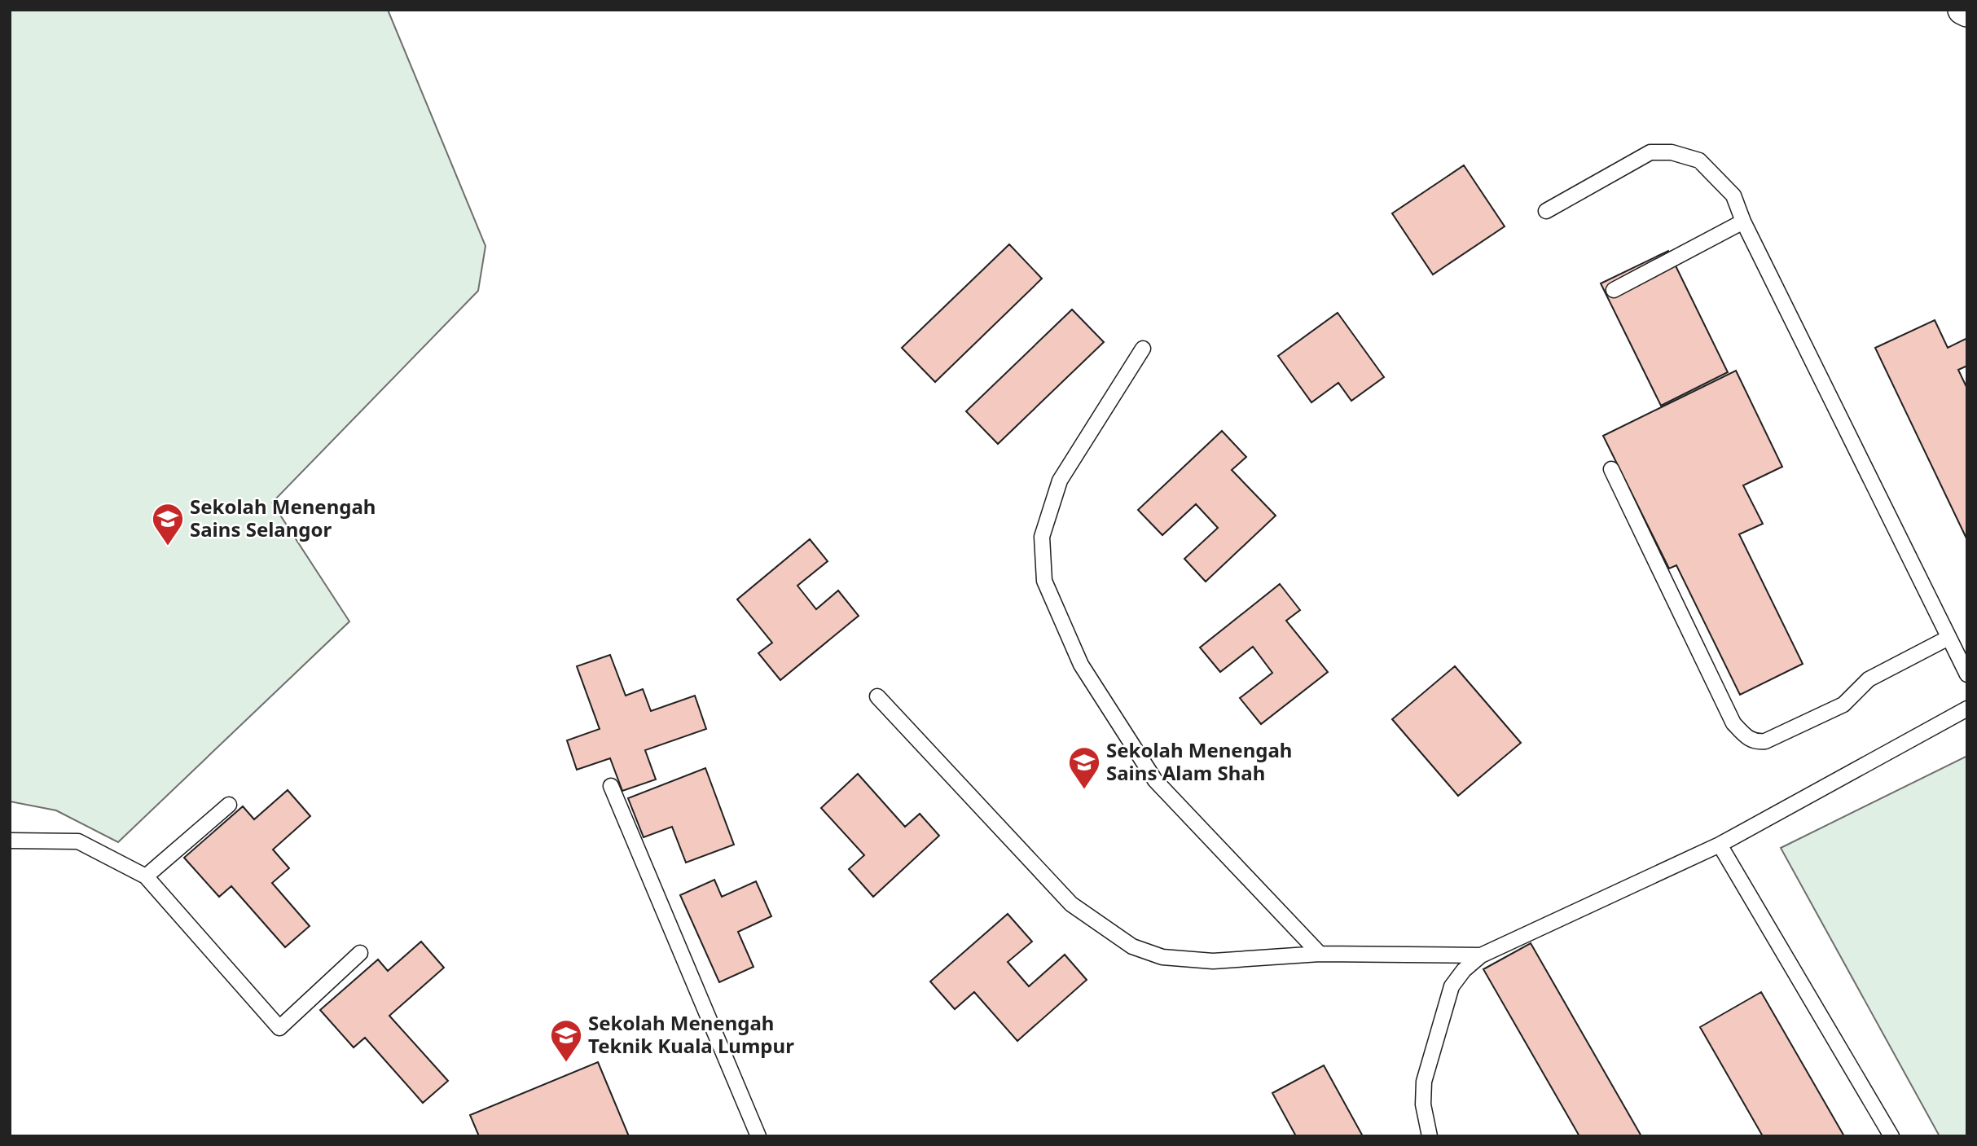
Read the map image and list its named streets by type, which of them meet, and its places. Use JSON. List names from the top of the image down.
{
  "places": {
    "school or university": ["Sekolah Menengah Sains Selangor", "Sekolah Menengah Sains Alam Shah", "Sekolah Menengah Teknik Kuala Lumpur"]
  }
}
